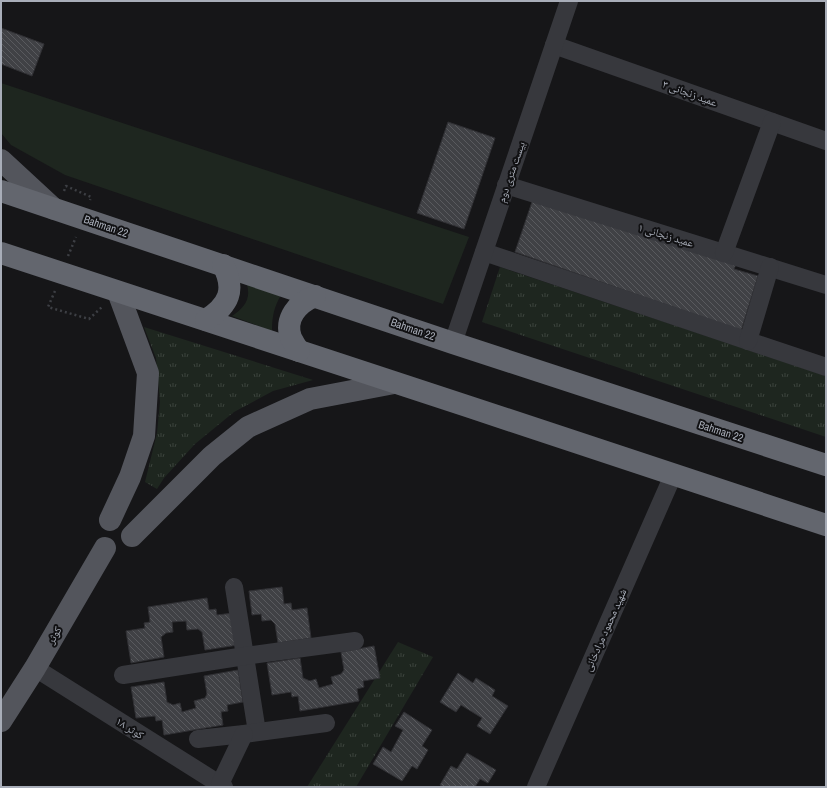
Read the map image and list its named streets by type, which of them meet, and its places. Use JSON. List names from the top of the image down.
{
  "streets": {
    "highway": ["Bahman 22"],
    "main road": ["کوثر"],
    "street": [
      "عمید زنجانی ۳",
      "بیست متری دوم",
      "عمید زنجانی ۱",
      "شهید محمود مرادخانی",
      "کوثر ۱۸"
    ]
  },
  "crossings": [
    ["عمید زنجانی ۳", "بیست متری دوم"],
    ["بیست متری دوم", "Bahman 22"],
    ["بیست متری دوم", "عمید زنجانی ۱"],
    ["کوثر", "کوثر ۱۸"]
  ]
}
